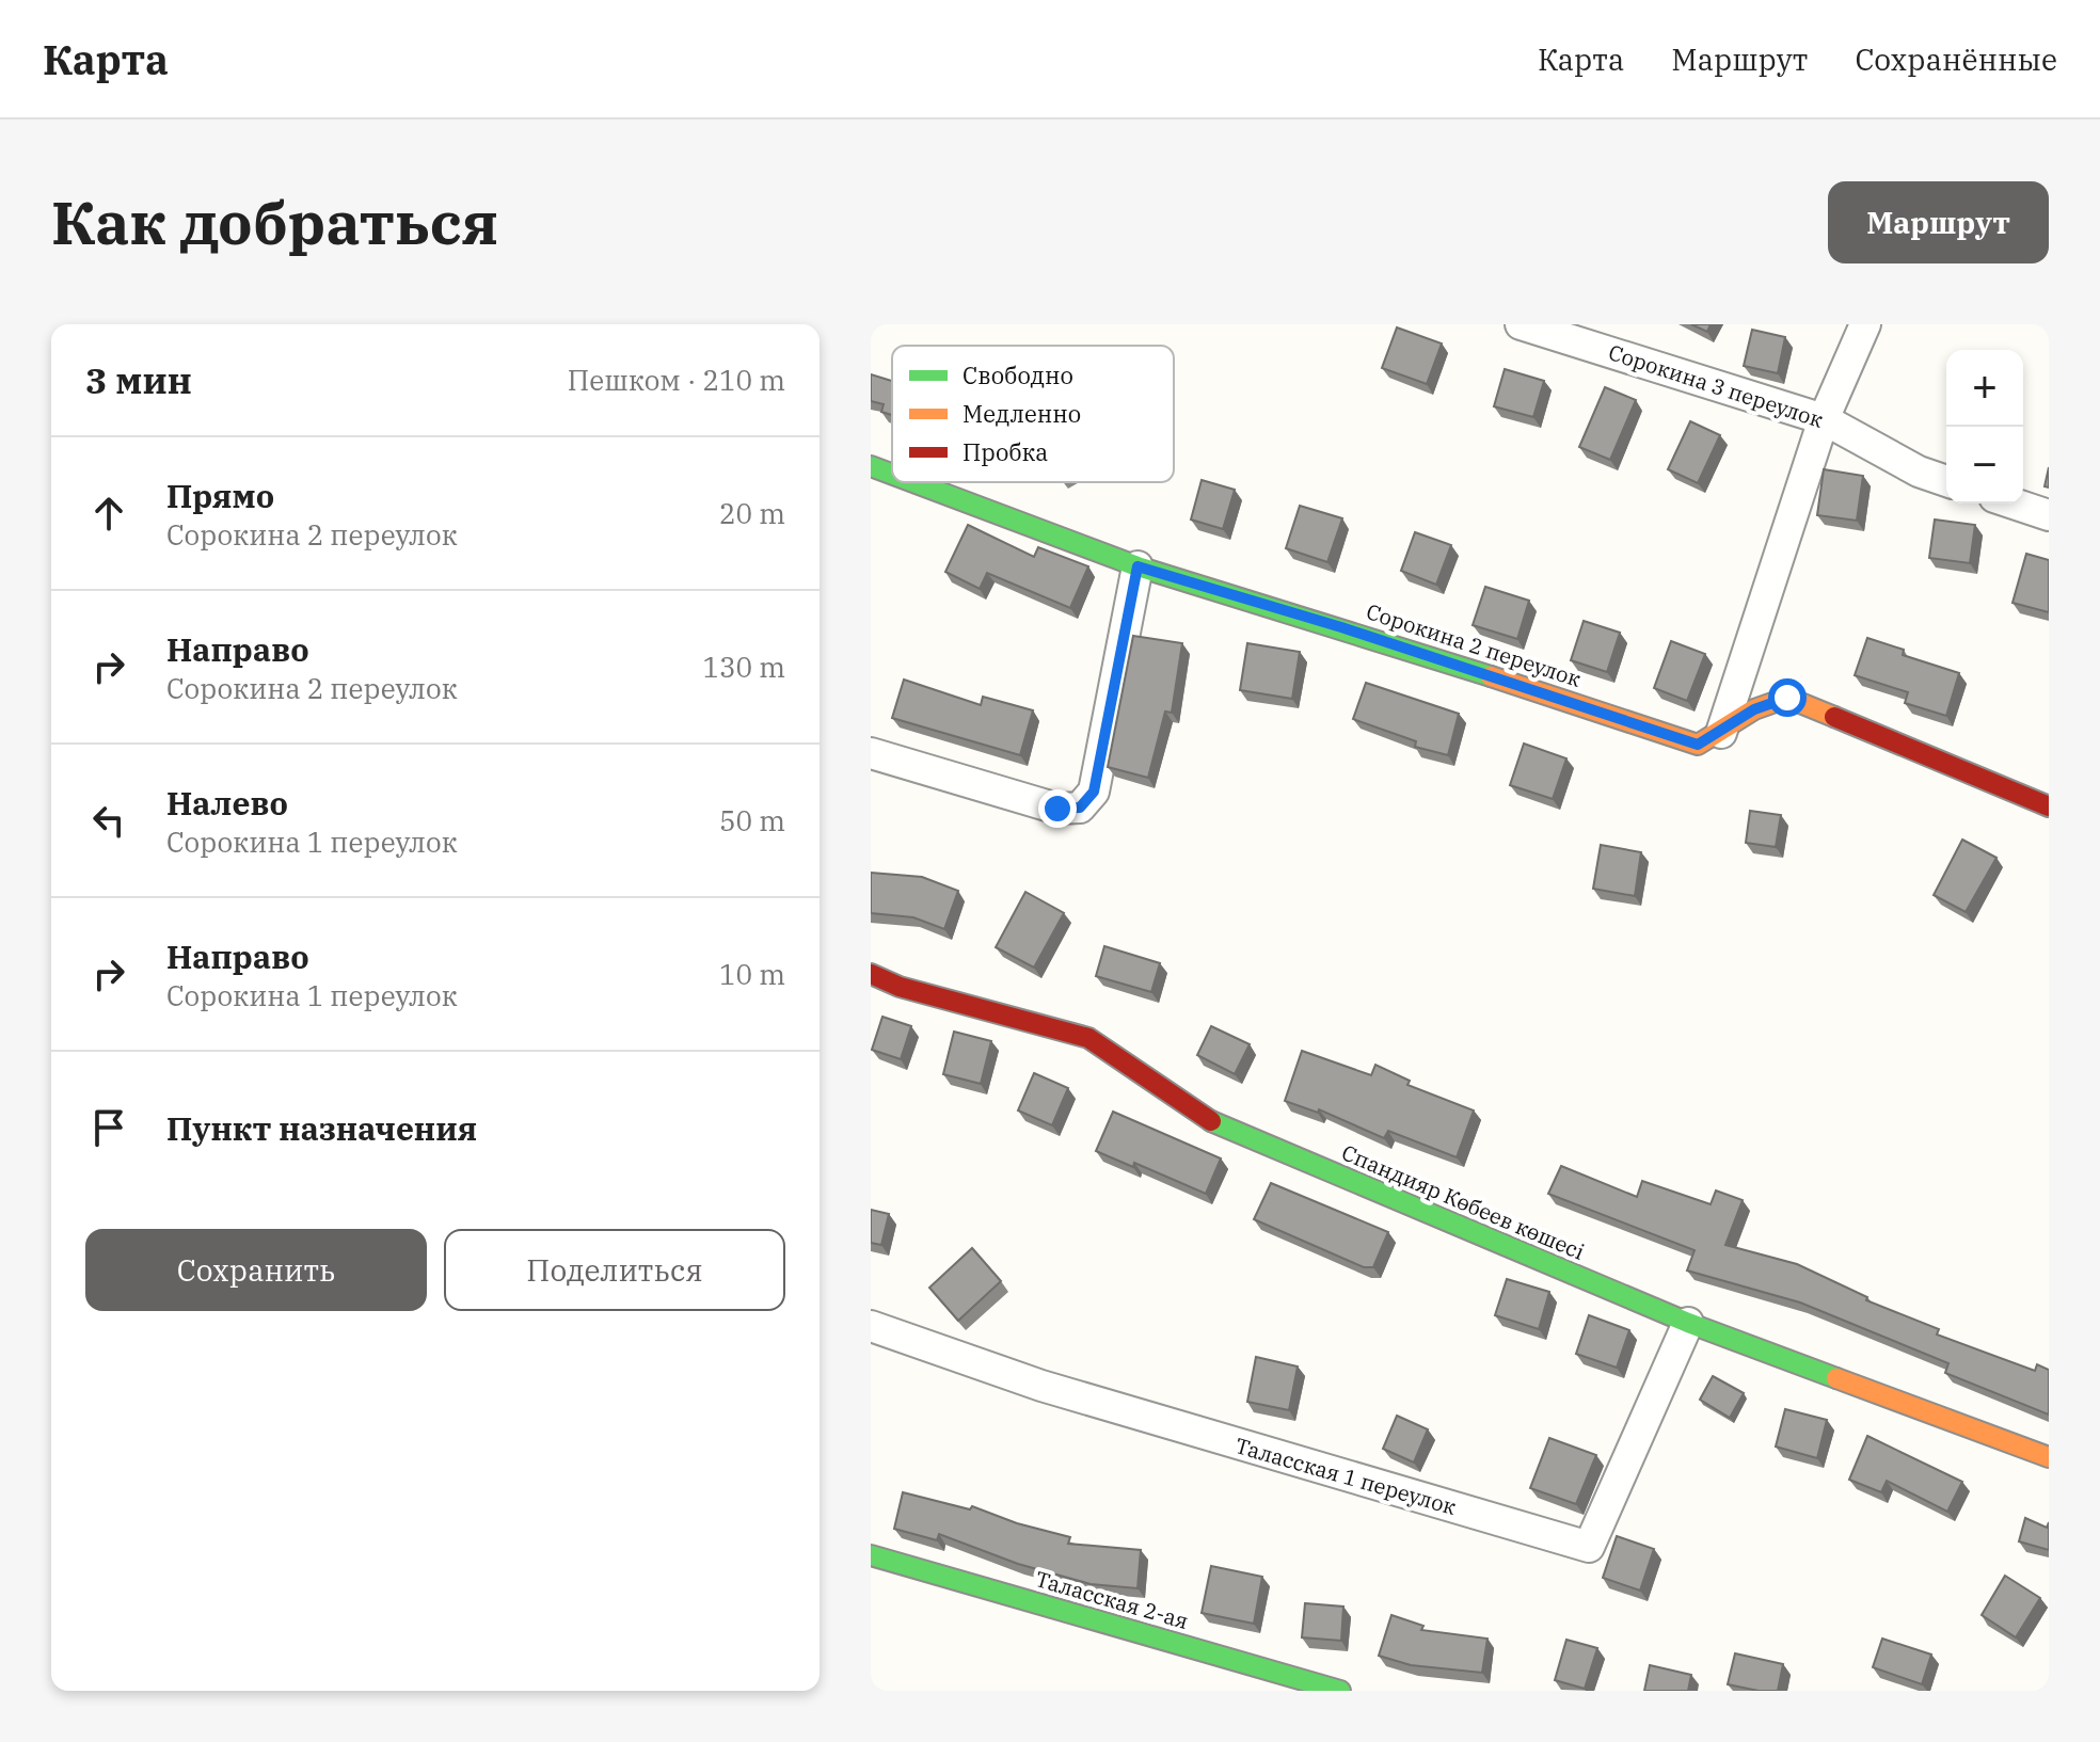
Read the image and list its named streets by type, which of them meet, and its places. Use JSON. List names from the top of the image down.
{
  "streets": {
    "street": [
      "Сорокина 3 переулок",
      "Сорокина 2 переулок",
      "Спандияр Көбеев көшесі",
      "Таласская 1 переулок",
      "Таласская 2-ая"
    ]
  },
  "crossings": [
    ["Спандияр Көбеев көшесі", "Таласская 1 переулок"]
  ],
  "legend": ["Свободно", "Медленно", "Пробка"],
  "page": {
    "header": "Карта",
    "nav": ["Карта", "Маршрут", "Сохранённые"],
    "buttons": [
      "Маршрут",
      ["Сохранить", "Поделиться"]
    ],
    "title": "Как добраться",
    "heading": ["3 мин", "Пешком · 210 m"],
    "map_buttons": ["+", "−"],
    "list": [
      ["Прямо", "Сорокина 2 переулок", "20 m"],
      ["Направо", "Сорокина 2 переулок", "130 m"],
      ["Налево", "Сорокина 1 переулок", "50 m"],
      ["Направо", "Сорокина 1 переулок", "10 m"],
      "Пункт назначения"
    ]
  }
}
